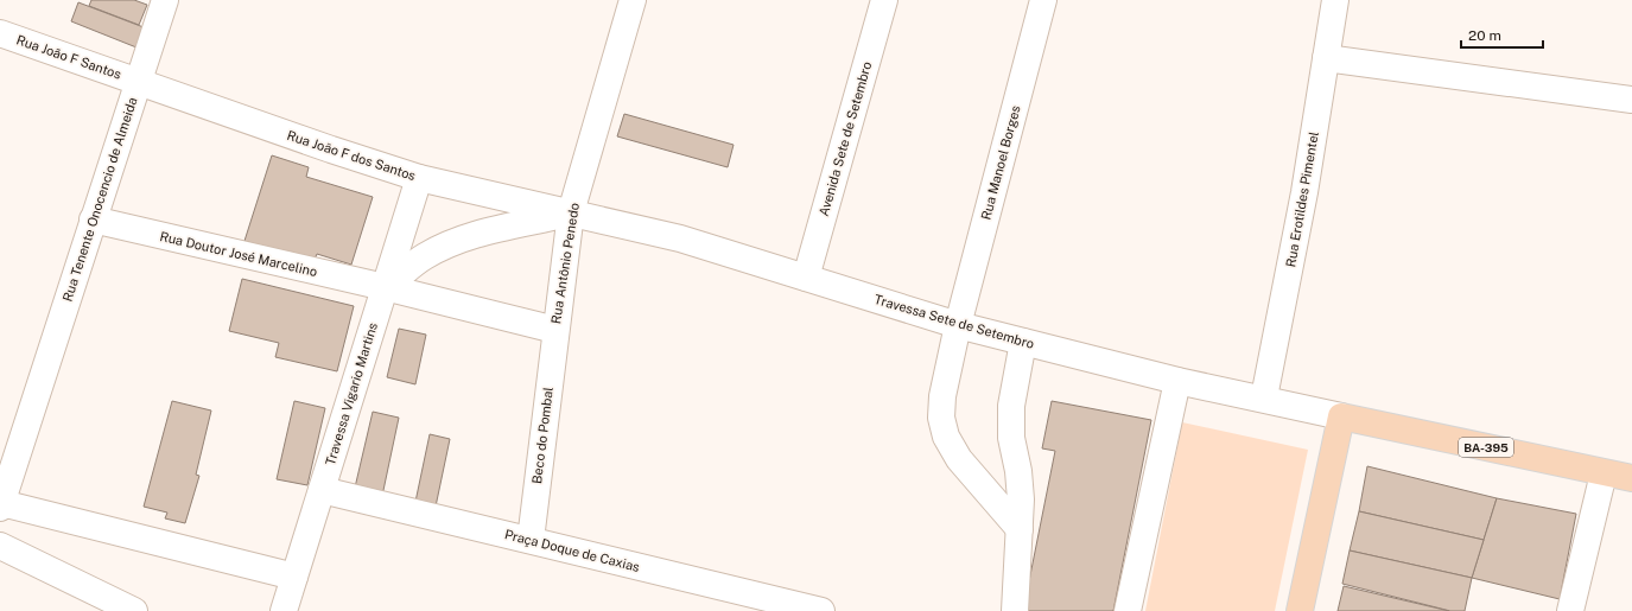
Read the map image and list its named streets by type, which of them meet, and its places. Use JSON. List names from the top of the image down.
{
  "streets": {
    "main road": ["BA-395"],
    "street": [
      "Rua João F Santos",
      "Avenida Sete de Setembro",
      "Rua João F dos Santos",
      "Rua Manoel Borges",
      "Rua Tenente Onocencio de Almeida",
      "Rua Erotildes Pimentel",
      "Rua Doutor José Marcelino",
      "Rua Antônio Penedo",
      "Travessa Sete de Setembro",
      "Travessa Vigario Martins",
      "Beco do Pombal",
      "Praça Doque de Caxias"
    ]
  },
  "crossings": [
    ["Rua João F Santos", "Rua João F dos Santos"],
    ["Rua João F Santos", "Rua Tenente Onocencio de Almeida"],
    ["Avenida Sete de Setembro", "Travessa Sete de Setembro"],
    ["Rua João F dos Santos", "Rua Tenente Onocencio de Almeida"],
    ["Rua João F dos Santos", "Rua Antônio Penedo"],
    ["Rua João F dos Santos", "Travessa Sete de Setembro"],
    ["Rua João F dos Santos", "Travessa Vigario Martins"],
    ["Rua Manoel Borges", "Travessa Sete de Setembro"],
    ["Rua Tenente Onocencio de Almeida", "Rua Doutor José Marcelino"],
    ["Rua Erotildes Pimentel", "Travessa Sete de Setembro"],
    ["Rua Doutor José Marcelino", "Rua Antônio Penedo"],
    ["Rua Doutor José Marcelino", "Travessa Vigario Martins"],
    ["Rua Antônio Penedo", "Travessa Sete de Setembro"],
    ["Rua Antônio Penedo", "Travessa Vigario Martins"],
    ["Rua Antônio Penedo", "Beco do Pombal"],
    ["Travessa Sete de Setembro", "BA-395"],
    ["Travessa Vigario Martins", "Praça Doque de Caxias"],
    ["Beco do Pombal", "Praça Doque de Caxias"]
  ],
  "scale_bar": "20 m"
}
